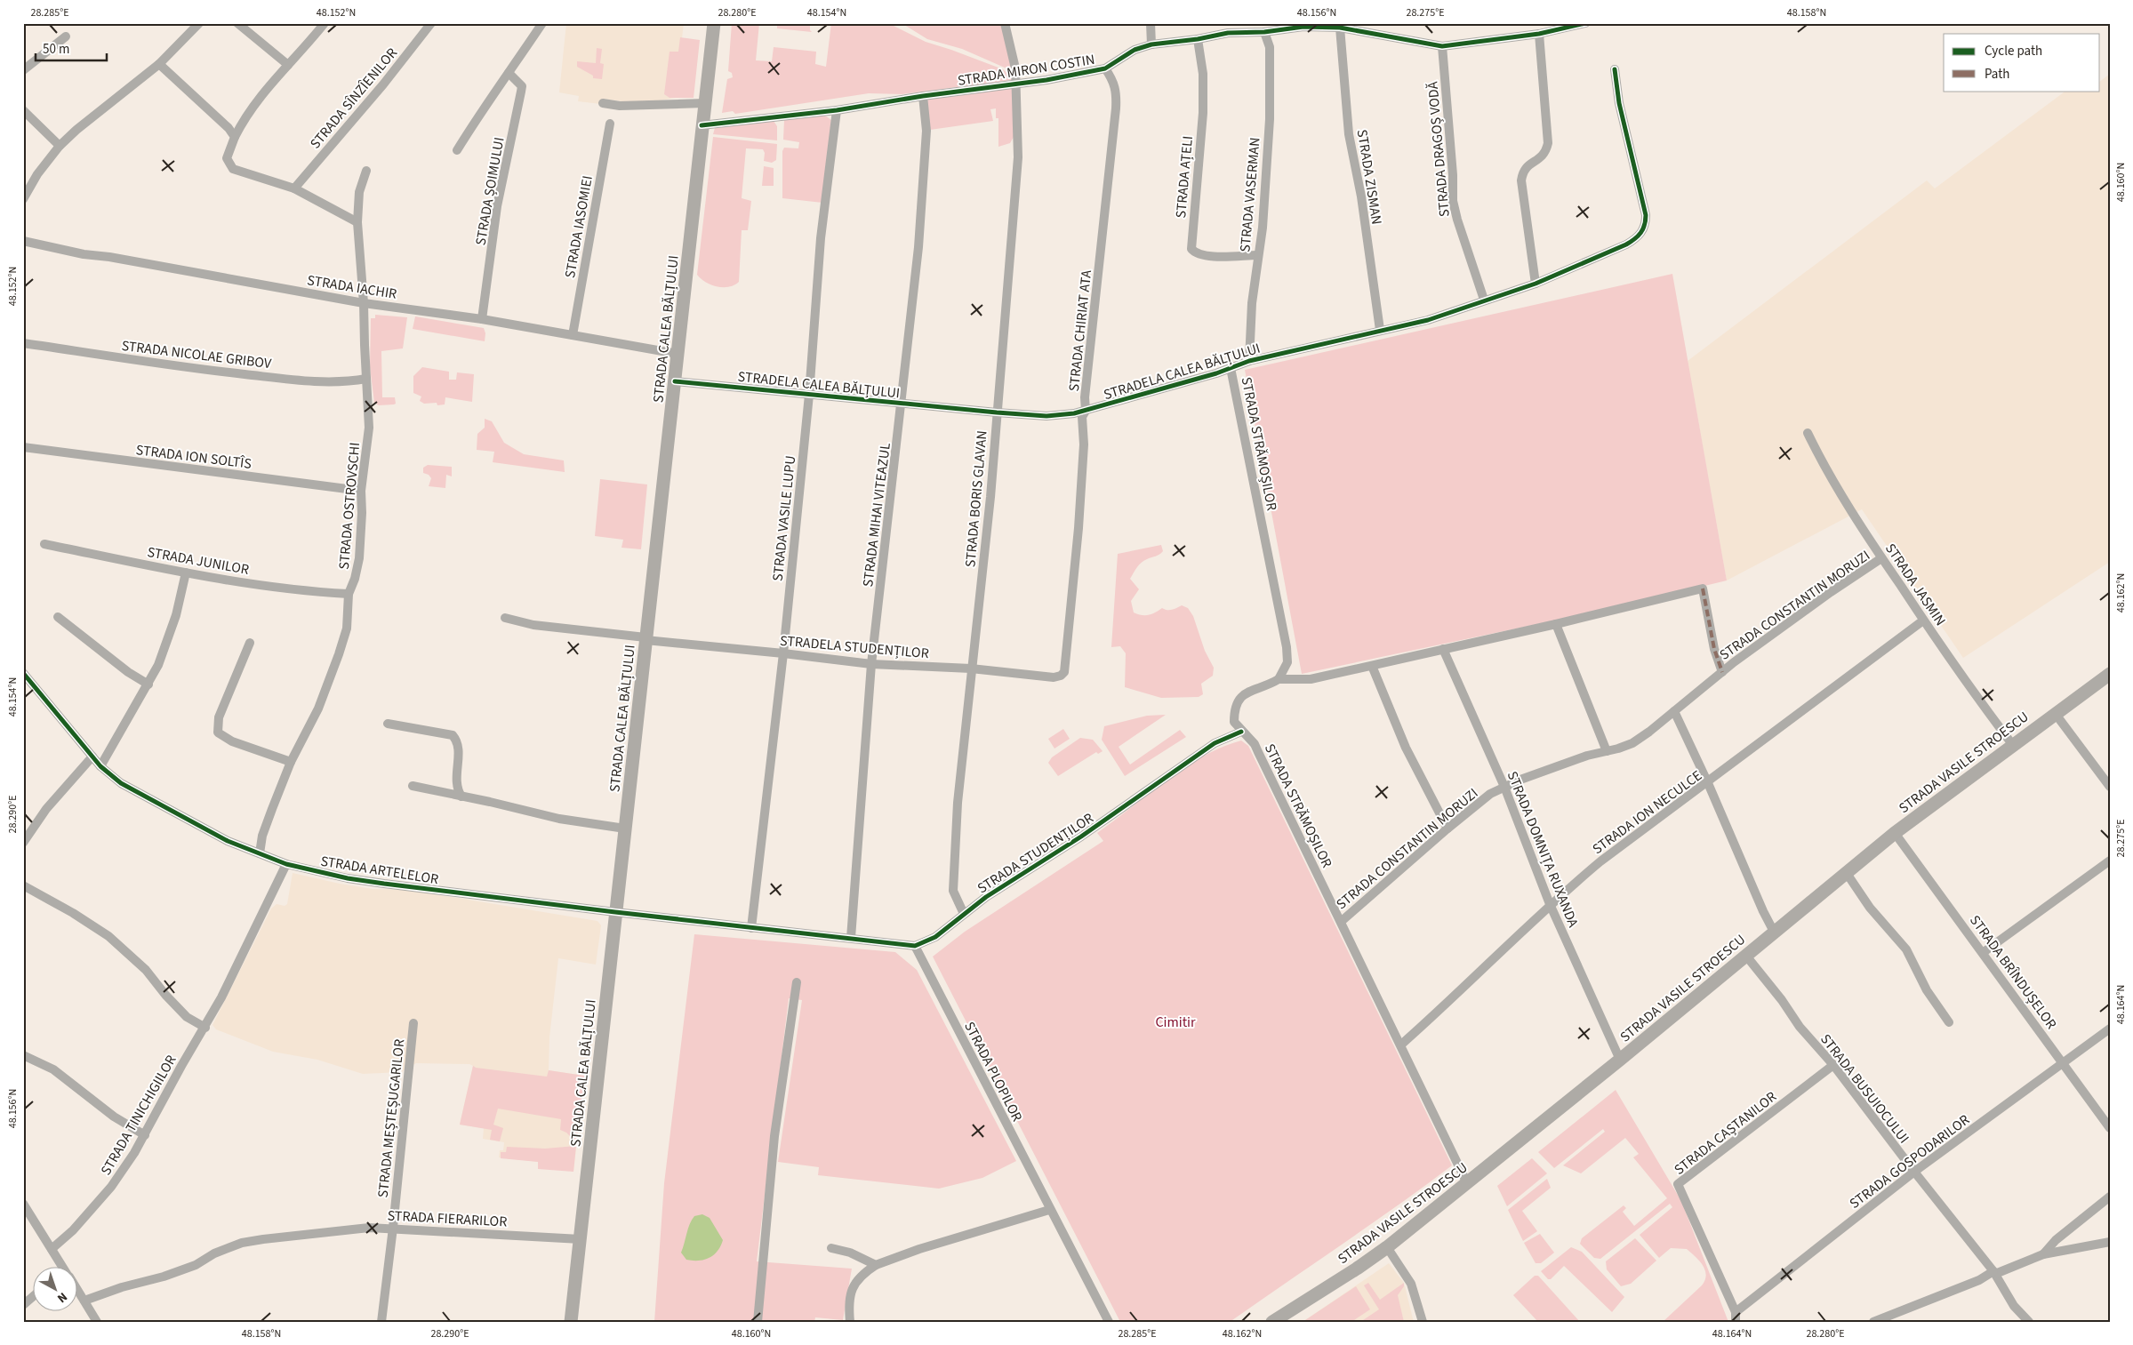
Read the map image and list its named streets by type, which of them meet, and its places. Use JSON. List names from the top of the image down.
{
  "streets": {
    "main road": ["STRADA CALEA BĂLȚULUI", "STRADA VASILE STROESCU"],
    "street": [
      "STRADA MIRON COSTIN",
      "STRADA SÎNZÎENILOR",
      "STRADA DRAGOȘ VODĂ",
      "STRADA AȚELI",
      "STRADA ZISMAN",
      "STRADA ȘOIMULUI",
      "STRADA VASERMAN",
      "STRADA IASOMIEI",
      "STRADA IACHIR",
      "STRADA CHIRIAT ATA",
      "STRADA NICOLAE GRIBOV",
      "STRADELA CALEA BĂLȚULUI",
      "STRADA STRĂMOȘILOR",
      "STRADA ION SOLTÎS",
      "STRADA BORIS GLAVAN",
      "STRADA OSTROVSCHI",
      "STRADA MIHAI VITEAZUL",
      "STRADA VASILE LUPU",
      "STRADA JUNILOR",
      "STRADA JASMIN",
      "STRADA CONSTANTIN MORUZI",
      "STRADELA STUDENȚILOR",
      "STRADA ION NECULCE",
      "STRADA DOMNIȚA RUXANDA",
      "STRADA STUDENȚILOR",
      "STRADA ARTELELOR",
      "STRADA BRÎNDUȘELOR",
      "STRADA PLOPILOR",
      "STRADA BUSUIOCULUI",
      "STRADA TINICHIGIILOR",
      "STRADA MEȘTEȘUGARILOR",
      "STRADA CAȘTANILOR",
      "STRADA GOSPODARILOR",
      "STRADA FIERARILOR"
    ]
  },
  "crossings": [
    ["STRADA MIRON COSTIN", "STRADA DRAGOȘ VODĂ"],
    ["STRADA MIRON COSTIN", "STRADA AȚELI"],
    ["STRADA MIRON COSTIN", "STRADA ZISMAN"],
    ["STRADA MIRON COSTIN", "STRADA VASERMAN"],
    ["STRADA MIRON COSTIN", "STRADA CALEA BĂLȚULUI"],
    ["STRADA MIRON COSTIN", "STRADA CHIRIAT ATA"],
    ["STRADA MIRON COSTIN", "STRADA BORIS GLAVAN"],
    ["STRADA MIRON COSTIN", "STRADA MIHAI VITEAZUL"],
    ["STRADA MIRON COSTIN", "STRADA VASILE LUPU"],
    ["STRADA DRAGOȘ VODĂ", "STRADELA CALEA BĂLȚULUI"],
    ["STRADA AȚELI", "STRADA VASERMAN"],
    ["STRADA ZISMAN", "STRADELA CALEA BĂLȚULUI"],
    ["STRADA ȘOIMULUI", "STRADA IACHIR"],
    ["STRADA VASERMAN", "STRADELA CALEA BĂLȚULUI"],
    ["STRADA IASOMIEI", "STRADA IACHIR"],
    ["STRADA IACHIR", "STRADA CALEA BĂLȚULUI"],
    ["STRADA IACHIR", "STRADA OSTROVSCHI"],
    ["STRADA CALEA BĂLȚULUI", "STRADELA CALEA BĂLȚULUI"],
    ["STRADA CALEA BĂLȚULUI", "STRADELA STUDENȚILOR"],
    ["STRADA CALEA BĂLȚULUI", "STRADA ARTELELOR"],
    ["STRADA CALEA BĂLȚULUI", "STRADA FIERARILOR"],
    ["STRADA CHIRIAT ATA", "STRADELA CALEA BĂLȚULUI"],
    ["STRADA CHIRIAT ATA", "STRADELA STUDENȚILOR"],
    ["STRADA NICOLAE GRIBOV", "STRADA OSTROVSCHI"],
    ["STRADELA CALEA BĂLȚULUI", "STRADA STRĂMOȘILOR"],
    ["STRADELA CALEA BĂLȚULUI", "STRADA BORIS GLAVAN"],
    ["STRADELA CALEA BĂLȚULUI", "STRADA MIHAI VITEAZUL"],
    ["STRADELA CALEA BĂLȚULUI", "STRADA VASILE LUPU"],
    ["STRADA STRĂMOȘILOR", "STRADA CONSTANTIN MORUZI"],
    ["STRADA STRĂMOȘILOR", "STRADA VASILE STROESCU"],
    ["STRADA STRĂMOȘILOR", "STRADA ION NECULCE"],
    ["STRADA STRĂMOȘILOR", "STRADA STUDENȚILOR"],
    ["STRADA ION SOLTÎS", "STRADA OSTROVSCHI"],
    ["STRADA BORIS GLAVAN", "STRADELA STUDENȚILOR"],
    ["STRADA BORIS GLAVAN", "STRADA STUDENȚILOR"],
    ["STRADA OSTROVSCHI", "STRADA JUNILOR"],
    ["STRADA OSTROVSCHI", "STRADA ARTELELOR"],
    ["STRADA MIHAI VITEAZUL", "STRADELA STUDENȚILOR"],
    ["STRADA VASILE LUPU", "STRADELA STUDENȚILOR"],
    ["STRADA JASMIN", "STRADA CONSTANTIN MORUZI"],
    ["STRADA JASMIN", "STRADA VASILE STROESCU"],
    ["STRADA JASMIN", "STRADA ION NECULCE"],
    ["STRADA CONSTANTIN MORUZI", "STRADA DOMNIȚA RUXANDA"],
    ["STRADA VASILE STROESCU", "STRADA DOMNIȚA RUXANDA"],
    ["STRADA VASILE STROESCU", "STRADA BRÎNDUȘELOR"],
    ["STRADA VASILE STROESCU", "STRADA BUSUIOCULUI"],
    ["STRADA ION NECULCE", "STRADA DOMNIȚA RUXANDA"],
    ["STRADA STUDENȚILOR", "STRADA PLOPILOR"],
    ["STRADA ARTELELOR", "STRADA TINICHIGIILOR"],
    ["STRADA BRÎNDUȘELOR", "STRADA GOSPODARILOR"],
    ["STRADA BUSUIOCULUI", "STRADA CAȘTANILOR"],
    ["STRADA BUSUIOCULUI", "STRADA GOSPODARILOR"],
    ["STRADA MEȘTEȘUGARILOR", "STRADA FIERARILOR"],
    ["STRADA CAȘTANILOR", "STRADA GOSPODARILOR"]
  ],
  "parks": ["Cimitir"],
  "legend": ["Cycle path", "Path"],
  "scale_bar": "50 m",
  "north": "bottom right",
  "coordinates": [
    "28.285°E",
    "48.152°N",
    "28.280°E",
    "48.154°N",
    "48.156°N",
    "28.275°E",
    "48.158°N",
    "48.160°N",
    "48.162°N",
    "28.290°E",
    "48.164°N"
  ]
}
